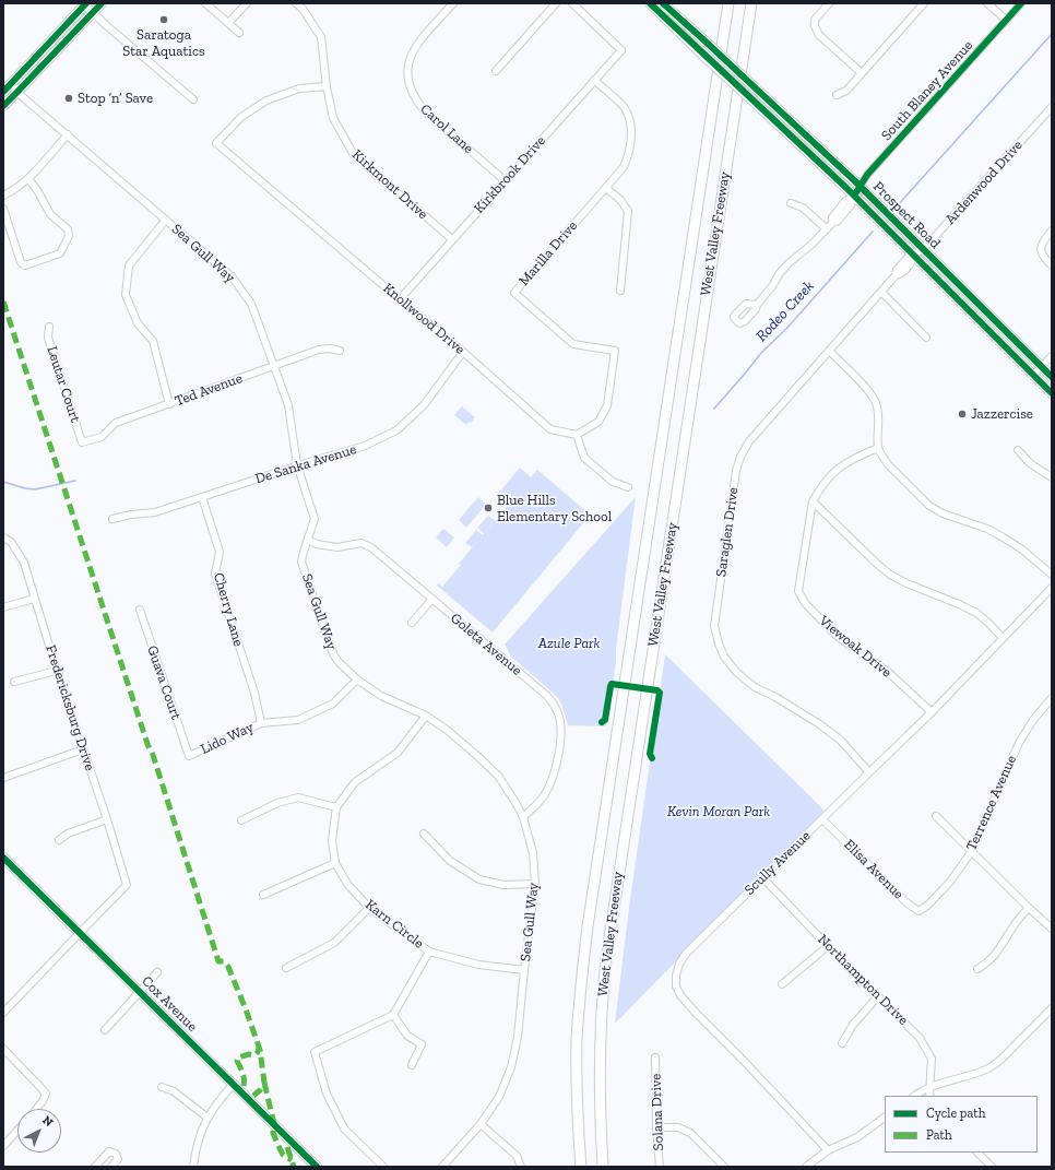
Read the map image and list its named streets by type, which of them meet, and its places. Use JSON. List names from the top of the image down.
{
  "streets": {
    "highway": ["West Valley Freeway"],
    "main road": ["Prospect Road", "Cox Avenue"],
    "street": [
      "South Blaney Avenue",
      "Carol Lane",
      "Kirkbrook Drive",
      "Ardenwood Drive",
      "Kirkmont Drive",
      "Sea Gull Way",
      "Marilla Drive",
      "Knollwood Drive",
      "Leutar Court",
      "Ted Avenue",
      "De Sanka Avenue",
      "Saraglen Drive",
      "Cherry Lane",
      "Goleta Avenue",
      "Viewoak Drive",
      "Guava Court",
      "Fredericksburg Drive",
      "Lido Way",
      "Terrence Avenue",
      "Scully Avenue",
      "Elisa Avenue",
      "Karn Circle",
      "Northampton Drive",
      "Solana Drive"
    ]
  },
  "crossings": [
    ["South Blaney Avenue", "Prospect Road"],
    ["Carol Lane", "Kirkbrook Drive"],
    ["Kirkbrook Drive", "Kirkmont Drive"],
    ["Kirkbrook Drive", "Marilla Drive"],
    ["Kirkbrook Drive", "Knollwood Drive"],
    ["Ardenwood Drive", "Prospect Road"],
    ["Ardenwood Drive", "Saraglen Drive"],
    ["Kirkmont Drive", "Knollwood Drive"],
    ["Prospect Road", "Saraglen Drive"],
    ["Sea Gull Way", "Ted Avenue"],
    ["Sea Gull Way", "De Sanka Avenue"],
    ["Sea Gull Way", "Goleta Avenue"],
    ["Sea Gull Way", "Lido Way"],
    ["Sea Gull Way", "Karn Circle"],
    ["Marilla Drive", "Knollwood Drive"],
    ["Knollwood Drive", "De Sanka Avenue"],
    ["Leutar Court", "Ted Avenue"],
    ["De Sanka Avenue", "Cherry Lane"],
    ["Saraglen Drive", "Scully Avenue"],
    ["Cherry Lane", "Lido Way"],
    ["Viewoak Drive", "Scully Avenue"],
    ["Guava Court", "Lido Way"],
    ["Fredericksburg Drive", "Cox Avenue"],
    ["Terrence Avenue", "Elisa Avenue"],
    ["Scully Avenue", "Elisa Avenue"],
    ["Scully Avenue", "Northampton Drive"]
  ],
  "water": ["Rodeo Creek"],
  "parks": ["Azule Park", "Kevin Moran Park"],
  "places": [
    "Saratoga Star Aquatics",
    "Stop ’n’ Save",
    "Jazzercise",
    "Blue Hills Elementary School"
  ],
  "legend": ["Cycle path", "Path"],
  "north": "top right"
}
